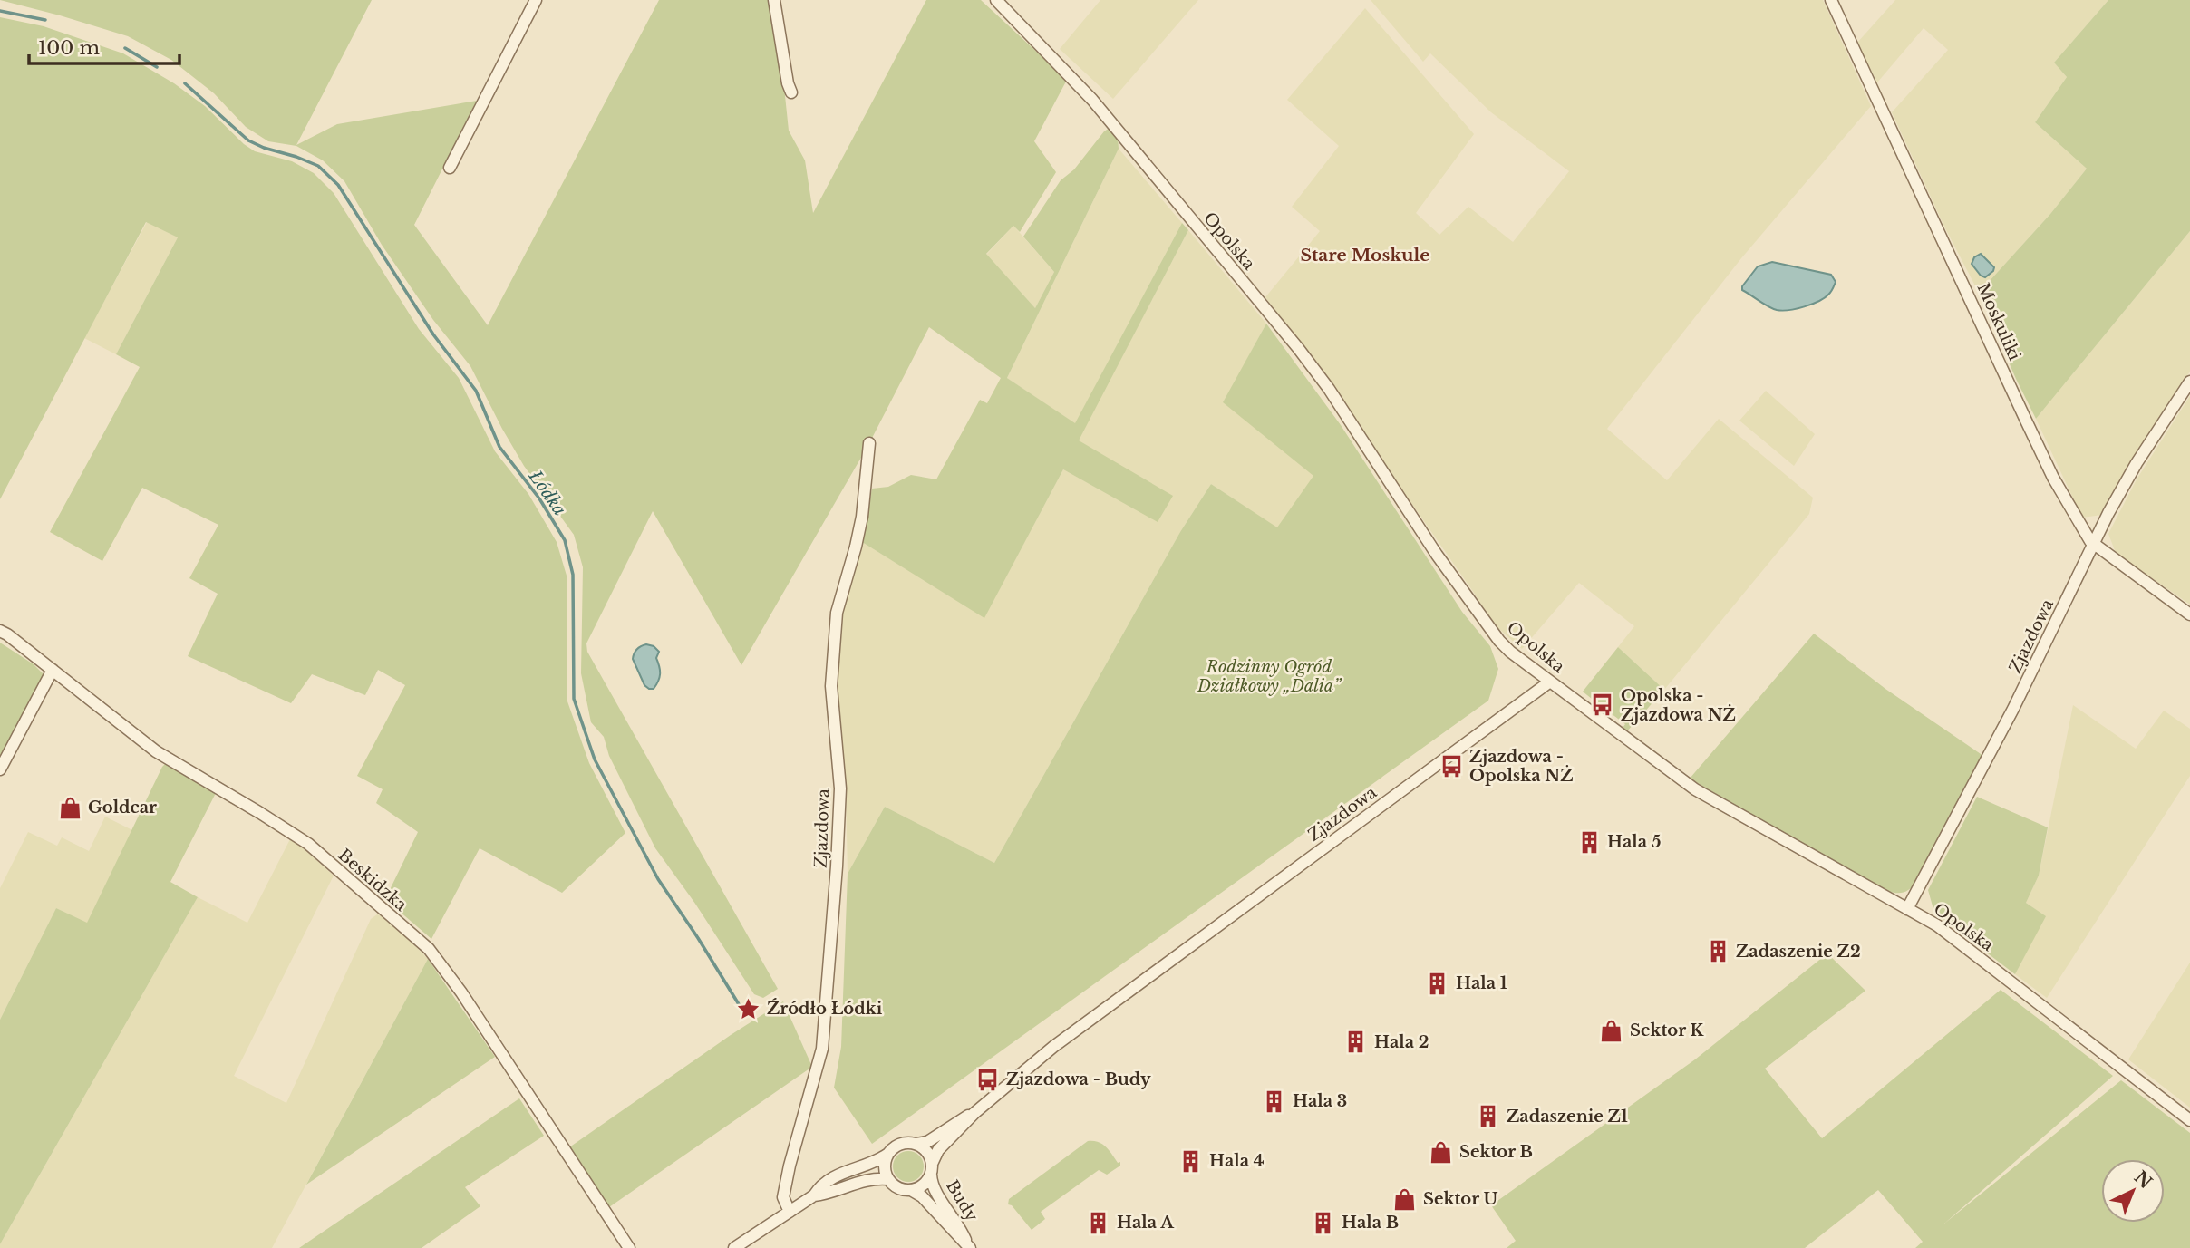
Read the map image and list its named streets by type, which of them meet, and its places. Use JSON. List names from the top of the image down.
{
  "streets": {
    "street": [
      "Opolska",
      "Moskuliki",
      "Zjazdowa",
      "Beskidzka",
      "Budy"
    ]
  },
  "crossings": [
    ["Opolska", "Zjazdowa"],
    ["Moskuliki", "Zjazdowa"],
    ["Zjazdowa", "Budy"]
  ],
  "districts": ["Stare Moskule"],
  "water": ["Łódka"],
  "parks": ["Rodzinny Ogród Działkowy „Dalia”"],
  "places": {
    "bus stop": ["Opolska - Zjazdowa NŻ", "Zjazdowa - Opolska NŻ", "Zjazdowa - Budy"],
    "shop": [
      "Goldcar",
      "Sektor K",
      "Sektor B",
      "Sektor U"
    ],
    "building": [
      "Hala 5",
      "Zadaszenie Z2",
      "Hala 1",
      "Hala 2",
      "Hala 3",
      "Zadaszenie Z1",
      "Hala 4",
      "Hala A",
      "Hala B"
    ],
    "place": ["Źródło Łódki"]
  },
  "scale_bar": "100 m",
  "north": "top right"
}
